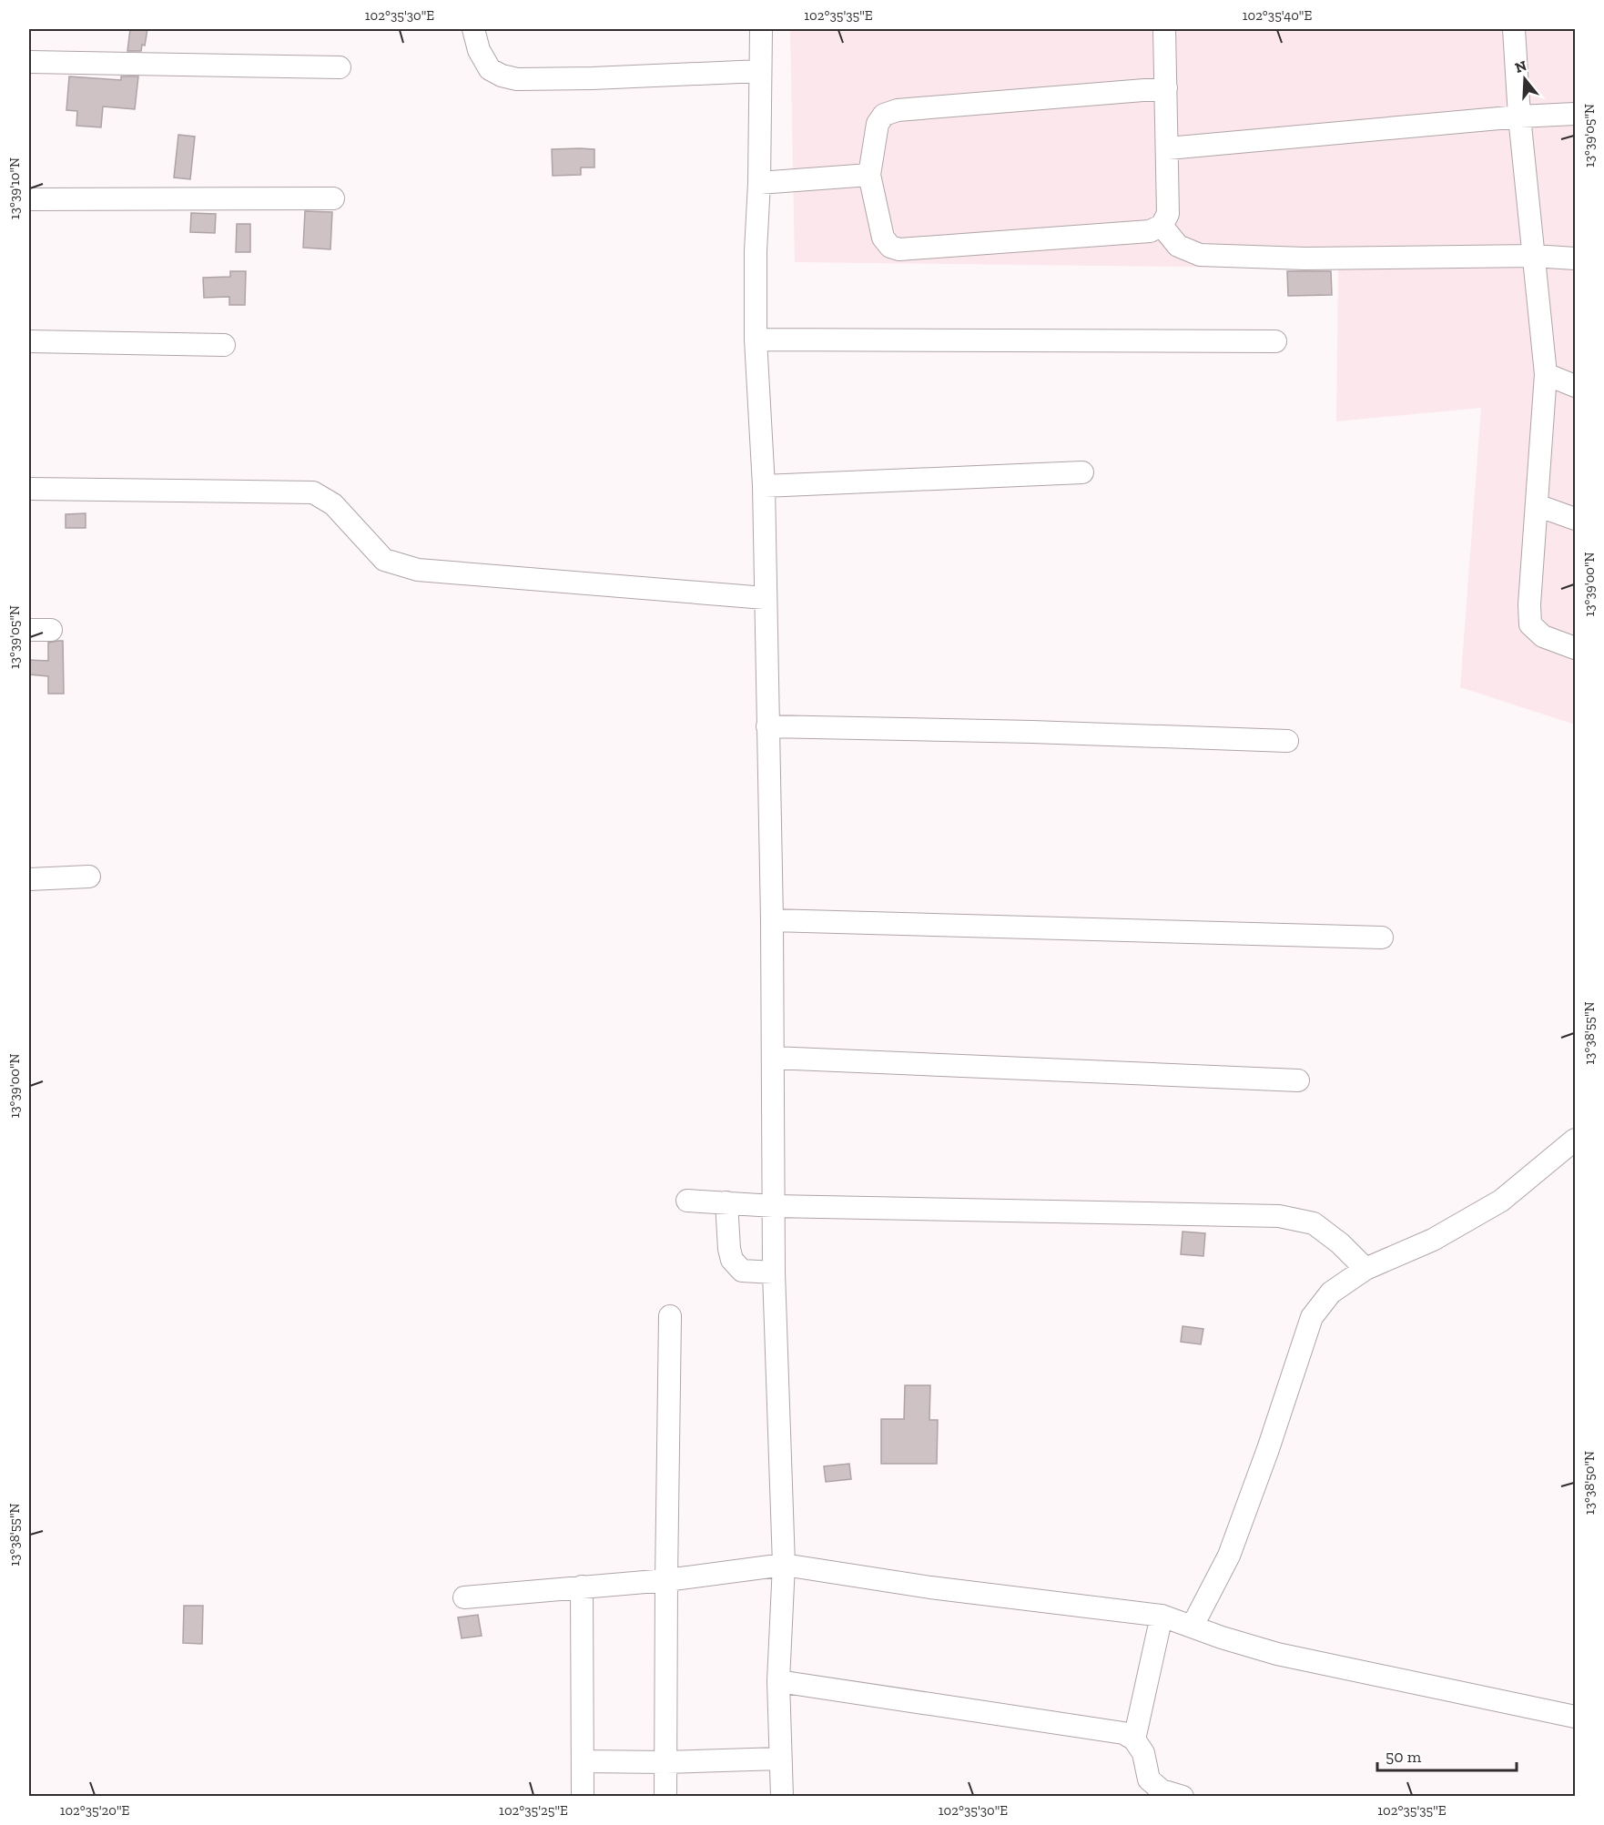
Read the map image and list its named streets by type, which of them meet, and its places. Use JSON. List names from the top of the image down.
{
  "scale_bar": "50 m",
  "north": "top",
  "coordinates": [
    "102°35'30\"E",
    "102°35'35\"E",
    "102°35'40\"E",
    "13°39'05\"N",
    "13°39'10\"N",
    "13°39'00\"N",
    "13°38'55\"N",
    "13°38'50\"N",
    "102°35'20\"E",
    "102°35'25\"E"
  ]
}
